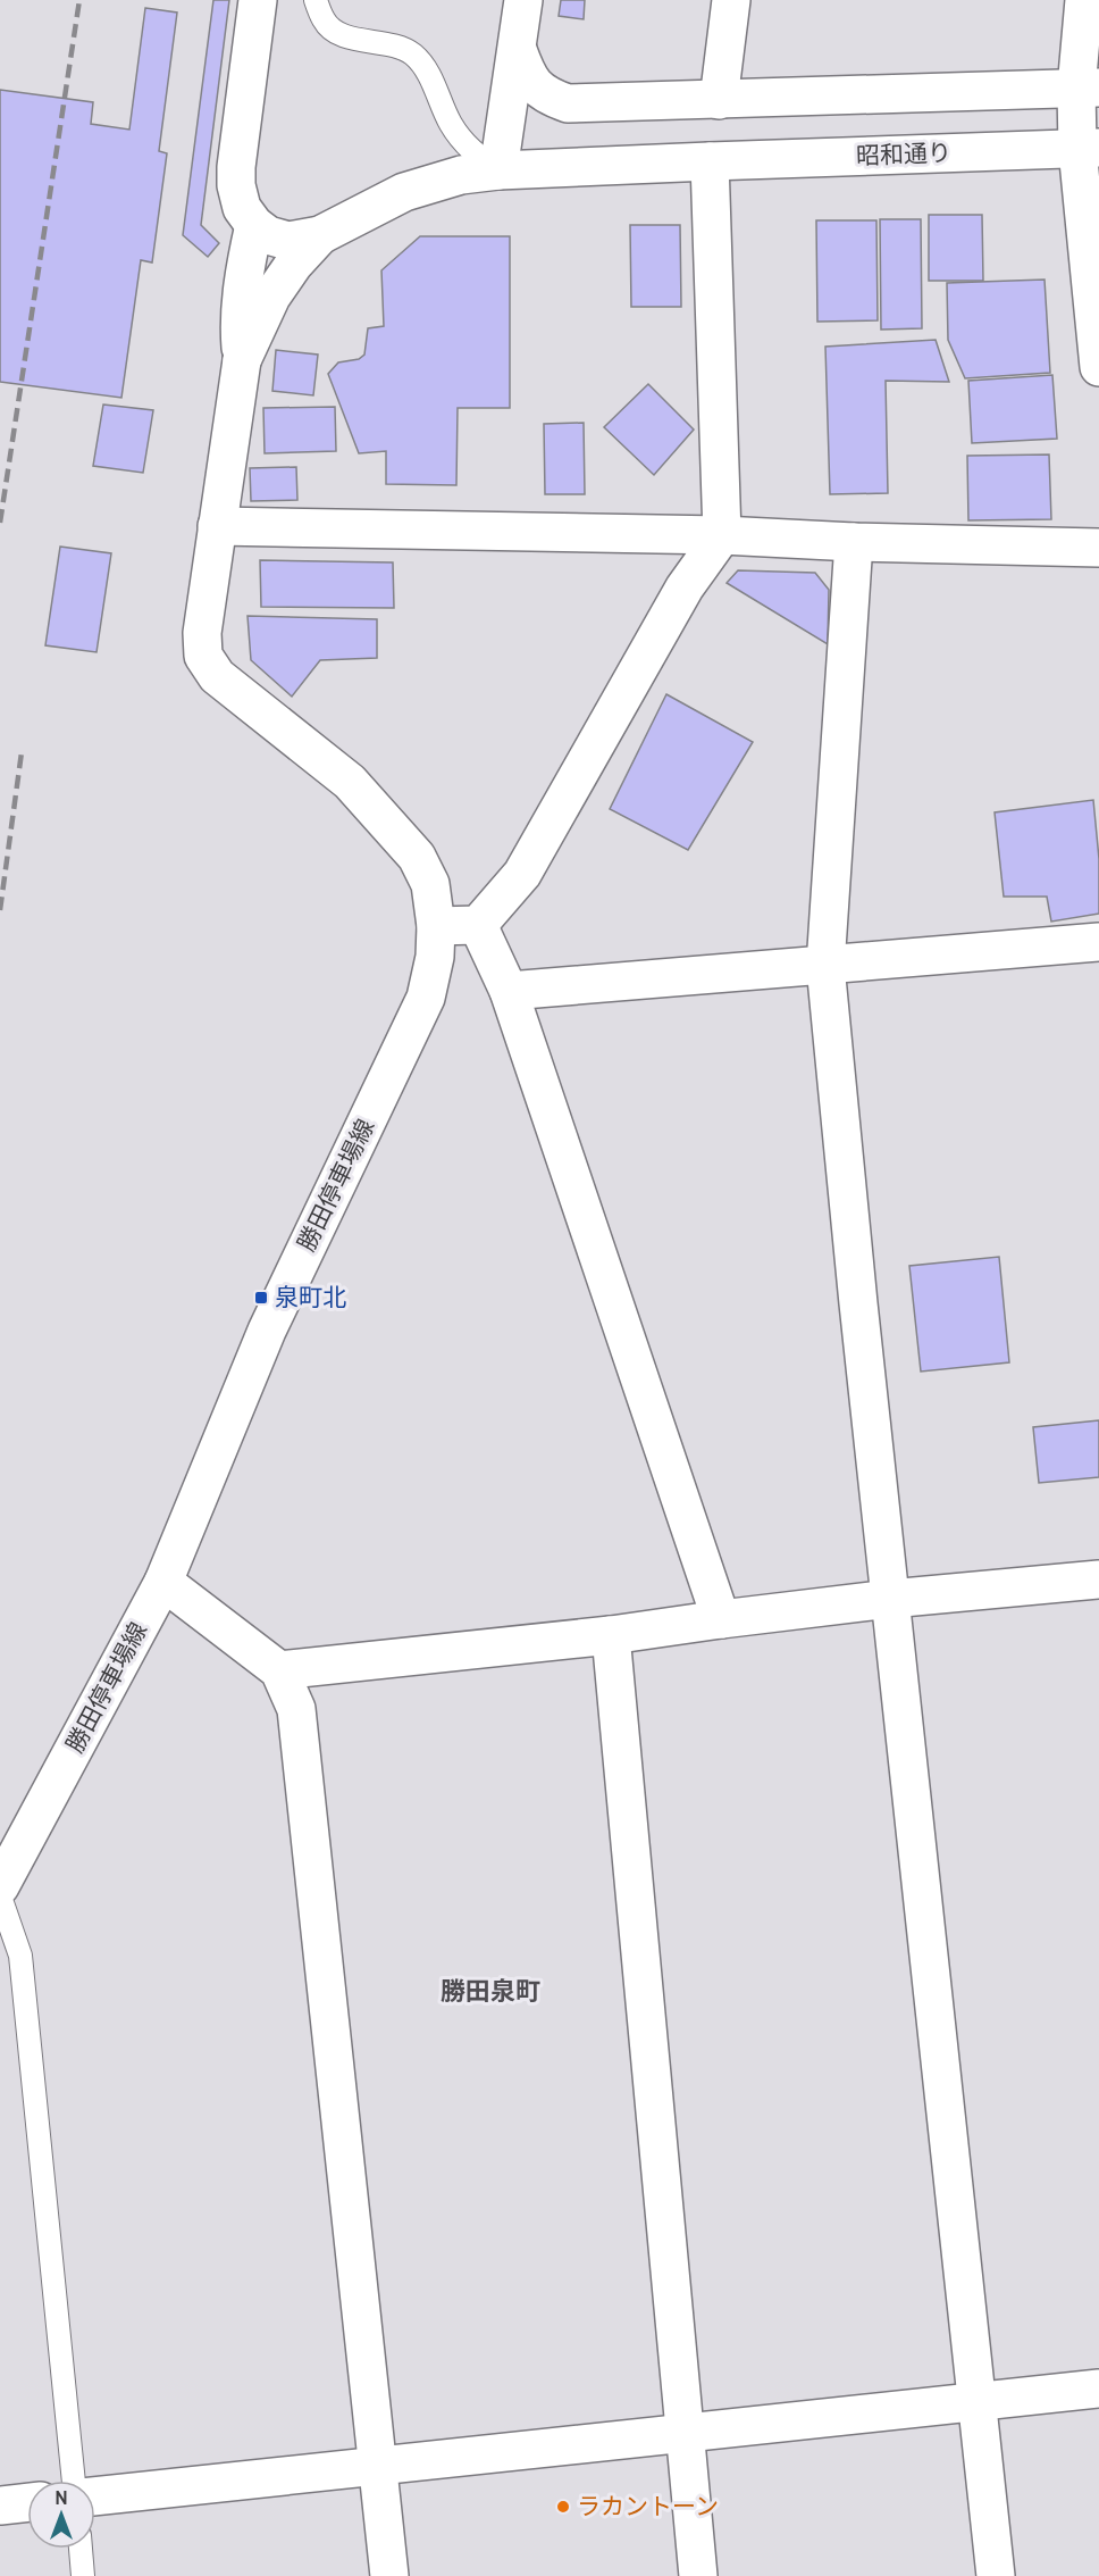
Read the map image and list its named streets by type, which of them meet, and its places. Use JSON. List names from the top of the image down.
{
  "streets": {
    "street": ["昭和通り", "勝田停車場線"]
  },
  "districts": ["勝田泉町"],
  "places": {
    "transit": ["泉町北"],
    "other": ["ラカントーン"]
  },
  "north": "top"
}
